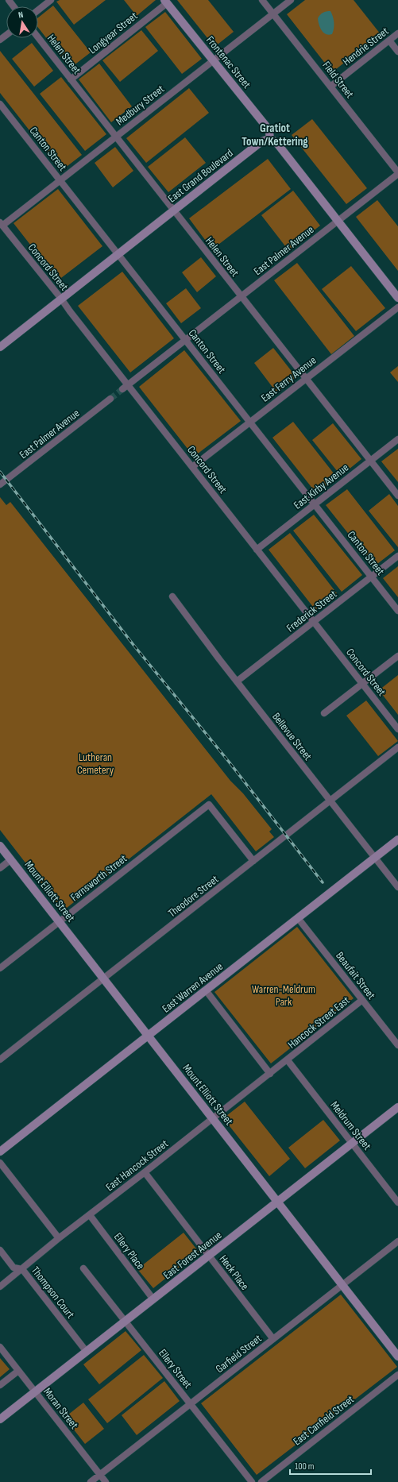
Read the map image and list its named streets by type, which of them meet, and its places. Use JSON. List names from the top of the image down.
{
  "streets": {
    "main road": [
      "Frontenac Street",
      "East Grand Boulevard",
      "Mount Elliott Street",
      "East Warren Avenue",
      "East Forest Avenue"
    ],
    "street": [
      "Longyear Street",
      "Hendrie Street",
      "Helen Street",
      "Field Street",
      "Medbury Street",
      "Canton Street",
      "East Palmer Avenue",
      "Concord Street",
      "East Ferry Avenue",
      "East Kirby Avenue",
      "Frederick Street",
      "Bellevue Street",
      "Farnsworth Street",
      "Theodore Street",
      "Beaufait Street",
      "Hancock Street East",
      "Meldrum Street",
      "East Hancock Street",
      "Ellery Place",
      "Heck Place",
      "Thompson Court",
      "Garfield Street",
      "Ellery Street",
      "Moran Street",
      "East Canfield Street"
    ]
  },
  "crossings": [
    ["Longyear Street", "Helen Street"],
    ["Longyear Street", "Frontenac Street"],
    ["Hendrie Street", "Field Street"],
    ["Helen Street", "Medbury Street"],
    ["Helen Street", "East Grand Boulevard"],
    ["Helen Street", "East Palmer Avenue"],
    ["Helen Street", "East Ferry Avenue"],
    ["Helen Street", "East Kirby Avenue"],
    ["Frontenac Street", "Medbury Street"],
    ["Frontenac Street", "East Grand Boulevard"],
    ["Field Street", "Medbury Street"],
    ["Field Street", "East Palmer Avenue"],
    ["Medbury Street", "Canton Street"],
    ["Medbury Street", "Concord Street"],
    ["Canton Street", "East Grand Boulevard"],
    ["Canton Street", "East Palmer Avenue"],
    ["Canton Street", "East Ferry Avenue"],
    ["Canton Street", "East Kirby Avenue"],
    ["Canton Street", "Frederick Street"],
    ["East Grand Boulevard", "Concord Street"],
    ["East Palmer Avenue", "Concord Street"],
    ["Concord Street", "East Ferry Avenue"],
    ["Concord Street", "East Kirby Avenue"],
    ["Concord Street", "Frederick Street"],
    ["Frederick Street", "Bellevue Street"],
    ["Bellevue Street", "Theodore Street"],
    ["Bellevue Street", "East Warren Avenue"],
    ["Farnsworth Street", "Mount Elliott Street"],
    ["Farnsworth Street", "Theodore Street"],
    ["Mount Elliott Street", "Theodore Street"],
    ["Mount Elliott Street", "East Warren Avenue"],
    ["Mount Elliott Street", "East Hancock Street"],
    ["Mount Elliott Street", "East Forest Avenue"],
    ["Mount Elliott Street", "Garfield Street"],
    ["Beaufait Street", "East Warren Avenue"],
    ["Beaufait Street", "Hancock Street East"],
    ["Hancock Street East", "Meldrum Street"],
    ["Hancock Street East", "East Hancock Street"],
    ["Meldrum Street", "East Hancock Street"],
    ["Meldrum Street", "East Forest Avenue"],
    ["East Hancock Street", "Ellery Place"],
    ["East Hancock Street", "Heck Place"],
    ["East Hancock Street", "Thompson Court"],
    ["Ellery Place", "East Forest Avenue"],
    ["East Forest Avenue", "Heck Place"],
    ["East Forest Avenue", "Thompson Court"],
    ["East Forest Avenue", "Ellery Street"],
    ["East Forest Avenue", "Moran Street"],
    ["Heck Place", "Garfield Street"],
    ["Garfield Street", "Ellery Street"],
    ["Garfield Street", "Moran Street"]
  ],
  "districts": ["Gratiot Town/Kettering"],
  "parks": ["Lutheran Cemetery", "Warren-Meldrum Park"],
  "scale_bar": "100 m",
  "north": "top"
}
